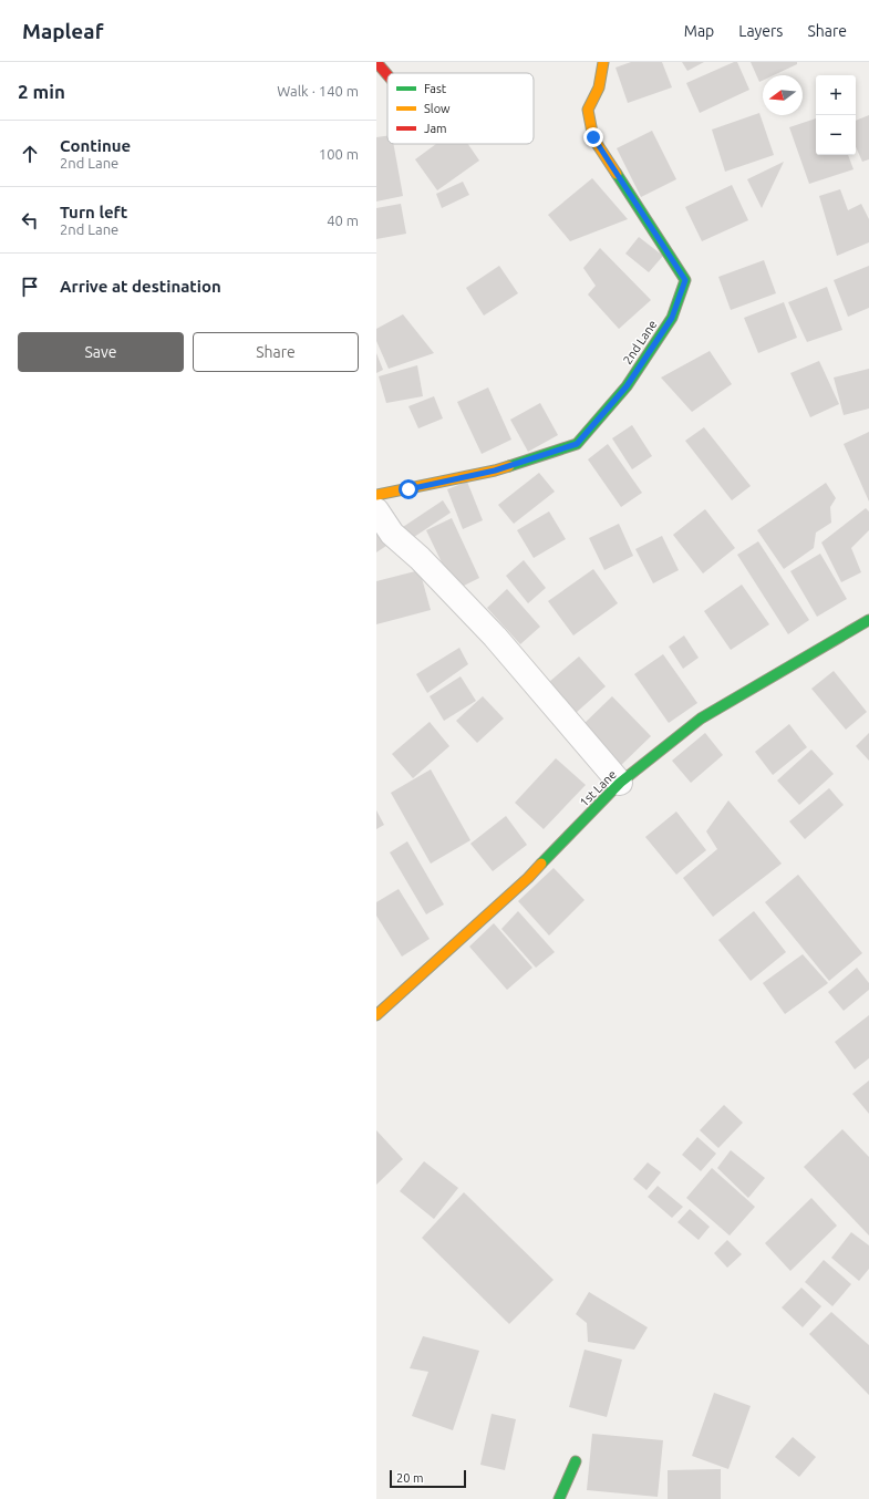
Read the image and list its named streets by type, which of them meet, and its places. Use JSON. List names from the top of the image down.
{
  "streets": {
    "street": ["2nd Lane", "1st Lane"]
  },
  "legend": ["Fast", "Slow", "Jam"],
  "scale_bar": "20 m",
  "north": "left",
  "page": {
    "header": "Mapleaf",
    "nav": ["Map", "Layers", "Share"],
    "heading": ["2 min", "Walk · 140 m"],
    "map_buttons": ["+", "−"],
    "list": [
      ["Continue", "2nd Lane", "100 m"],
      ["Turn left", "2nd Lane", "40 m"],
      "Arrive at destination"
    ],
    "buttons": ["Save", "Share"],
    "scale": "20 m"
  }
}
